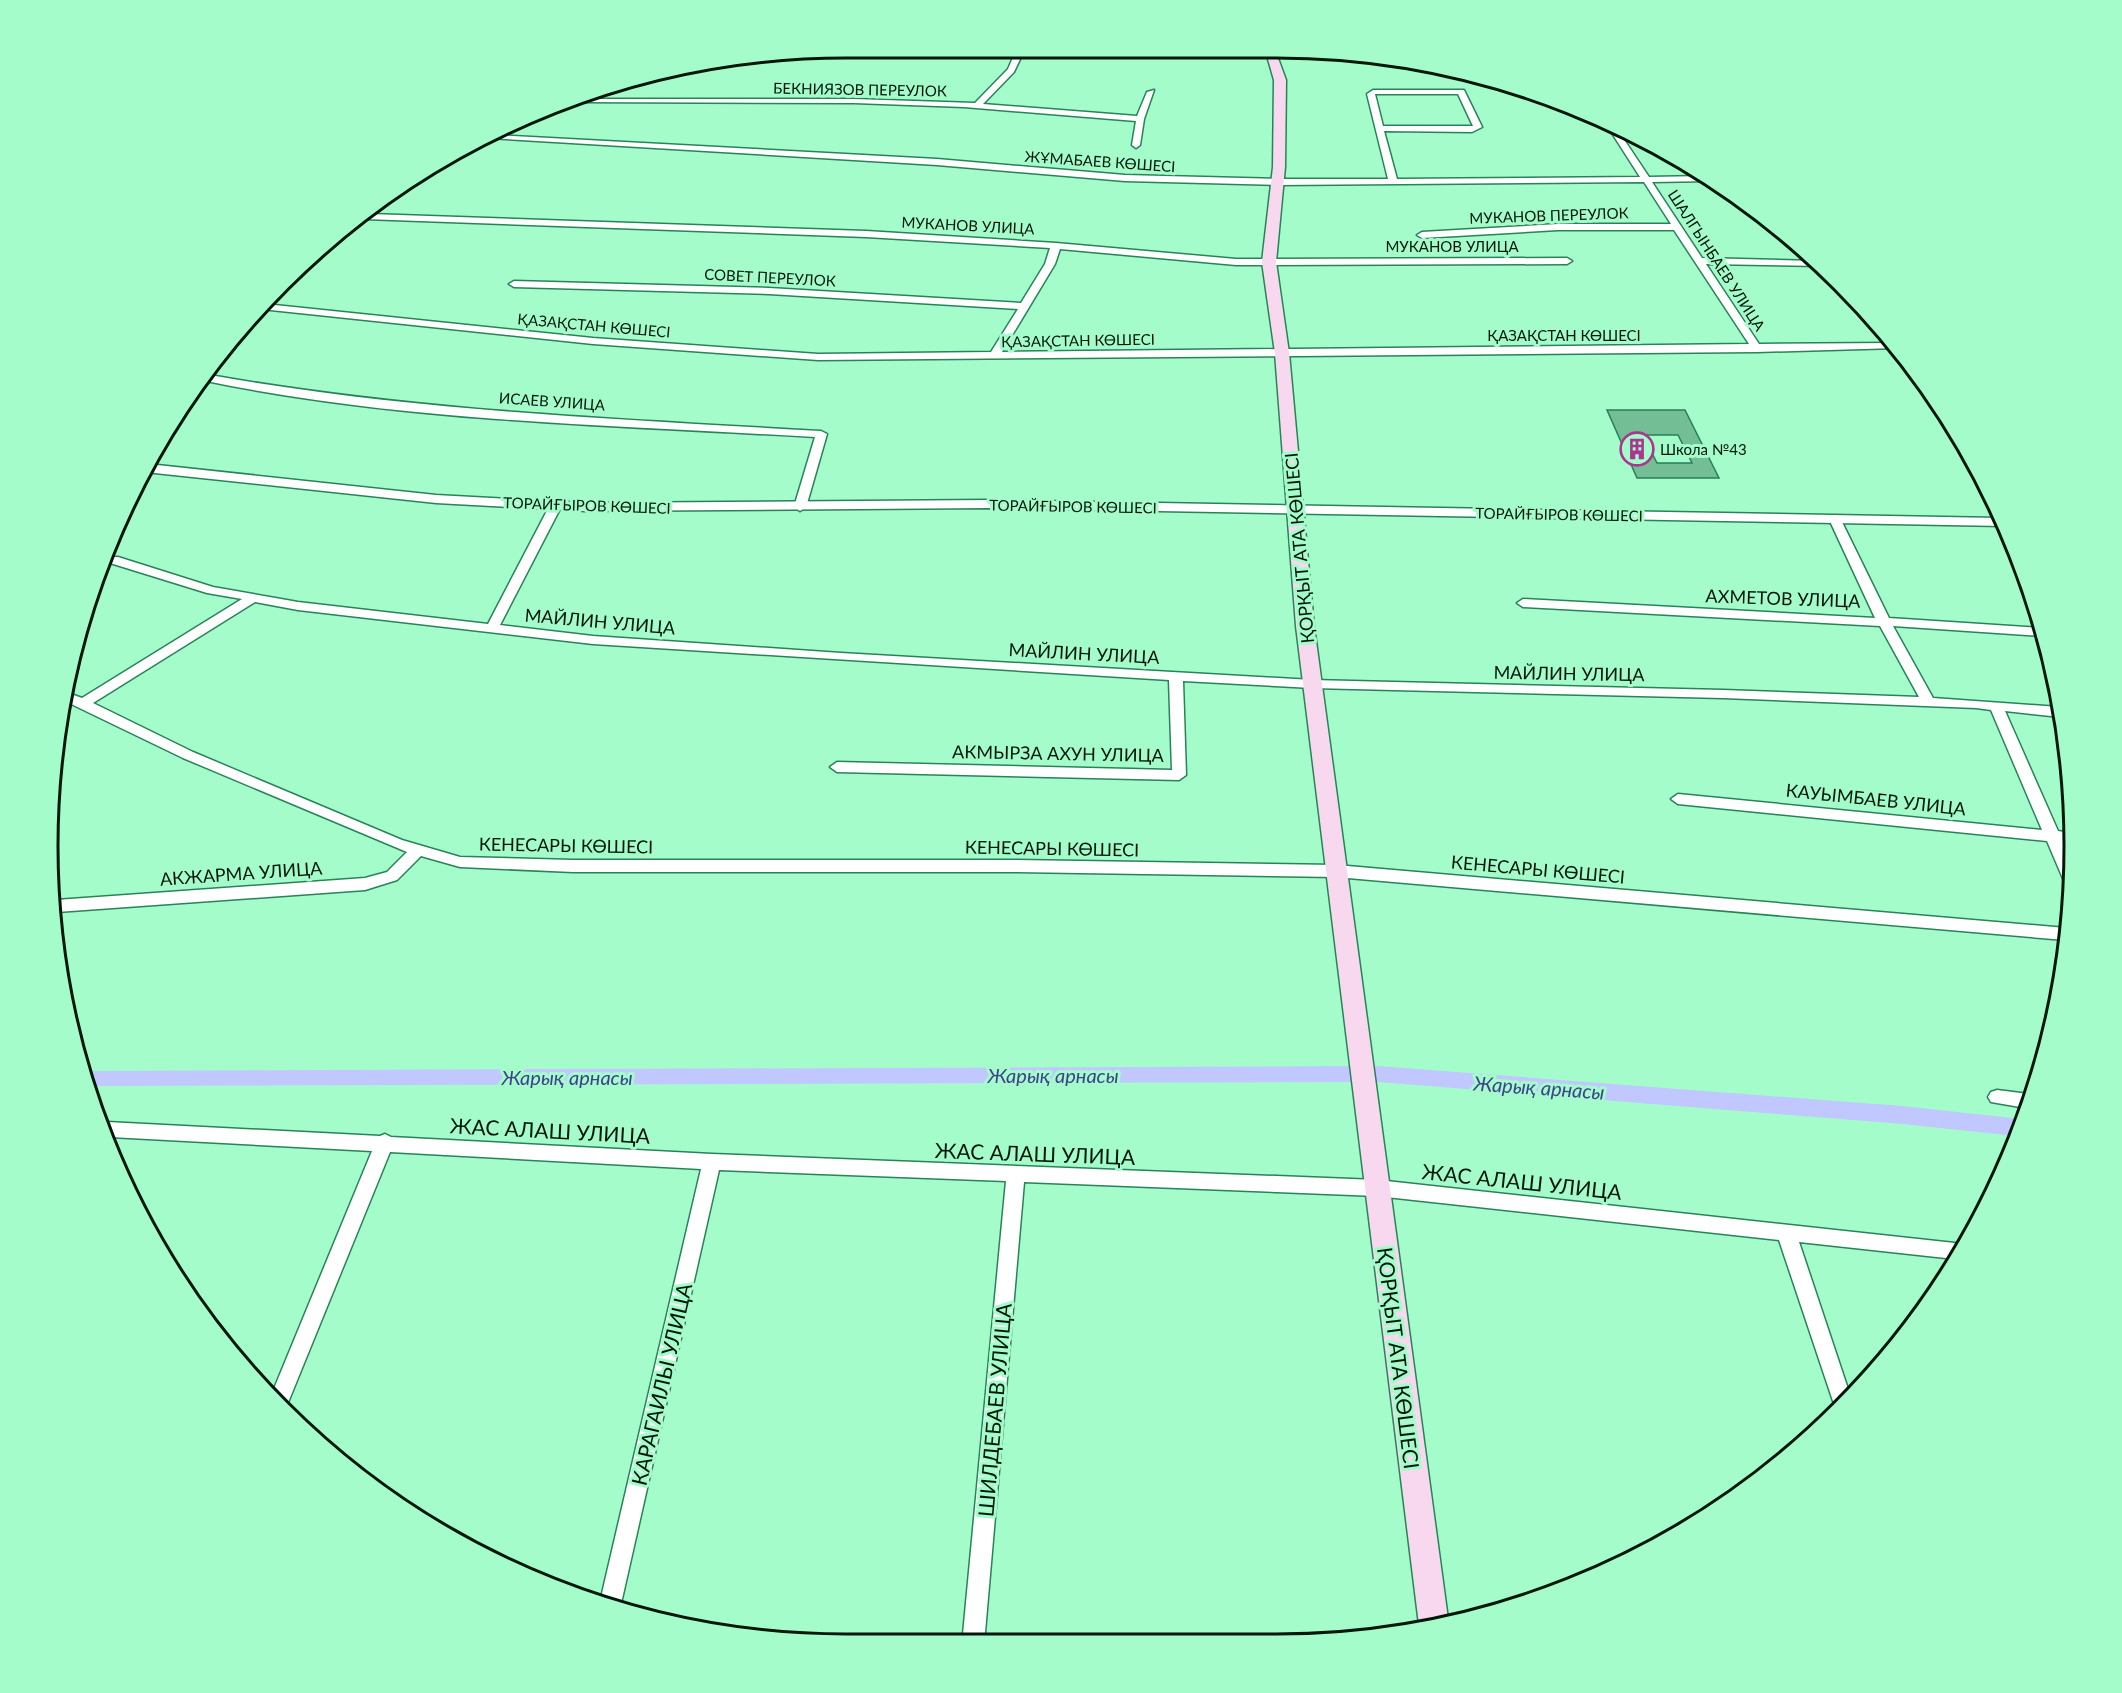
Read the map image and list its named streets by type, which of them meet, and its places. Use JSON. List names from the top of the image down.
{
  "streets": {
    "main road": ["ҚОРҚЫТ АТА КӨШЕСІ"],
    "street": [
      "БЕКНИЯЗОВ ПЕРЕУЛОК",
      "ЖҰМАБАЕВ КӨШЕСІ",
      "МУКАНОВ ПЕРЕУЛОК",
      "МУКАНОВ УЛИЦА",
      "ШАЛГЫНБАЕВ УЛИЦА",
      "СОВЕТ ПЕРЕУЛОК",
      "ҚАЗАҚСТАН КӨШЕСІ",
      "ИСАЕВ УЛИЦА",
      "ТОРАЙҒЫРОВ КӨШЕСІ",
      "АХМЕТОВ УЛИЦА",
      "МАЙЛИН УЛИЦА",
      "АКМЫРЗА АХУН УЛИЦА",
      "КАУЫМБАЕВ УЛИЦА",
      "КЕНЕСАРЫ КӨШЕСІ",
      "АКЖАРМА УЛИЦА",
      "ЖАС АЛАШ УЛИЦА",
      "КАРАГАИЛЫ УЛИЦА",
      "ШИЛДЕБАЕВ УЛИЦА"
    ]
  },
  "crossings": [
    ["ЖҰМАБАЕВ КӨШЕСІ", "ШАЛГЫНБАЕВ УЛИЦА"],
    ["ЖҰМАБАЕВ КӨШЕСІ", "ҚОРҚЫТ АТА КӨШЕСІ"],
    ["МУКАНОВ ПЕРЕУЛОК", "ШАЛГЫНБАЕВ УЛИЦА"],
    ["МУКАНОВ УЛИЦА", "ҚОРҚЫТ АТА КӨШЕСІ"],
    ["ШАЛГЫНБАЕВ УЛИЦА", "ҚАЗАҚСТАН КӨШЕСІ"],
    ["ҚАЗАҚСТАН КӨШЕСІ", "ҚОРҚЫТ АТА КӨШЕСІ"],
    ["ИСАЕВ УЛИЦА", "ТОРАЙҒЫРОВ КӨШЕСІ"],
    ["ТОРАЙҒЫРОВ КӨШЕСІ", "ҚОРҚЫТ АТА КӨШЕСІ"],
    ["ҚОРҚЫТ АТА КӨШЕСІ", "МАЙЛИН УЛИЦА"],
    ["ҚОРҚЫТ АТА КӨШЕСІ", "КЕНЕСАРЫ КӨШЕСІ"],
    ["ҚОРҚЫТ АТА КӨШЕСІ", "ЖАС АЛАШ УЛИЦА"],
    ["МАЙЛИН УЛИЦА", "АКМЫРЗА АХУН УЛИЦА"],
    ["КЕНЕСАРЫ КӨШЕСІ", "АКЖАРМА УЛИЦА"],
    ["ЖАС АЛАШ УЛИЦА", "КАРАГАИЛЫ УЛИЦА"],
    ["ЖАС АЛАШ УЛИЦА", "ШИЛДЕБАЕВ УЛИЦА"]
  ],
  "water": ["Жарық арнасы"],
  "places": {
    "building": ["Школа №43"]
  }
}
